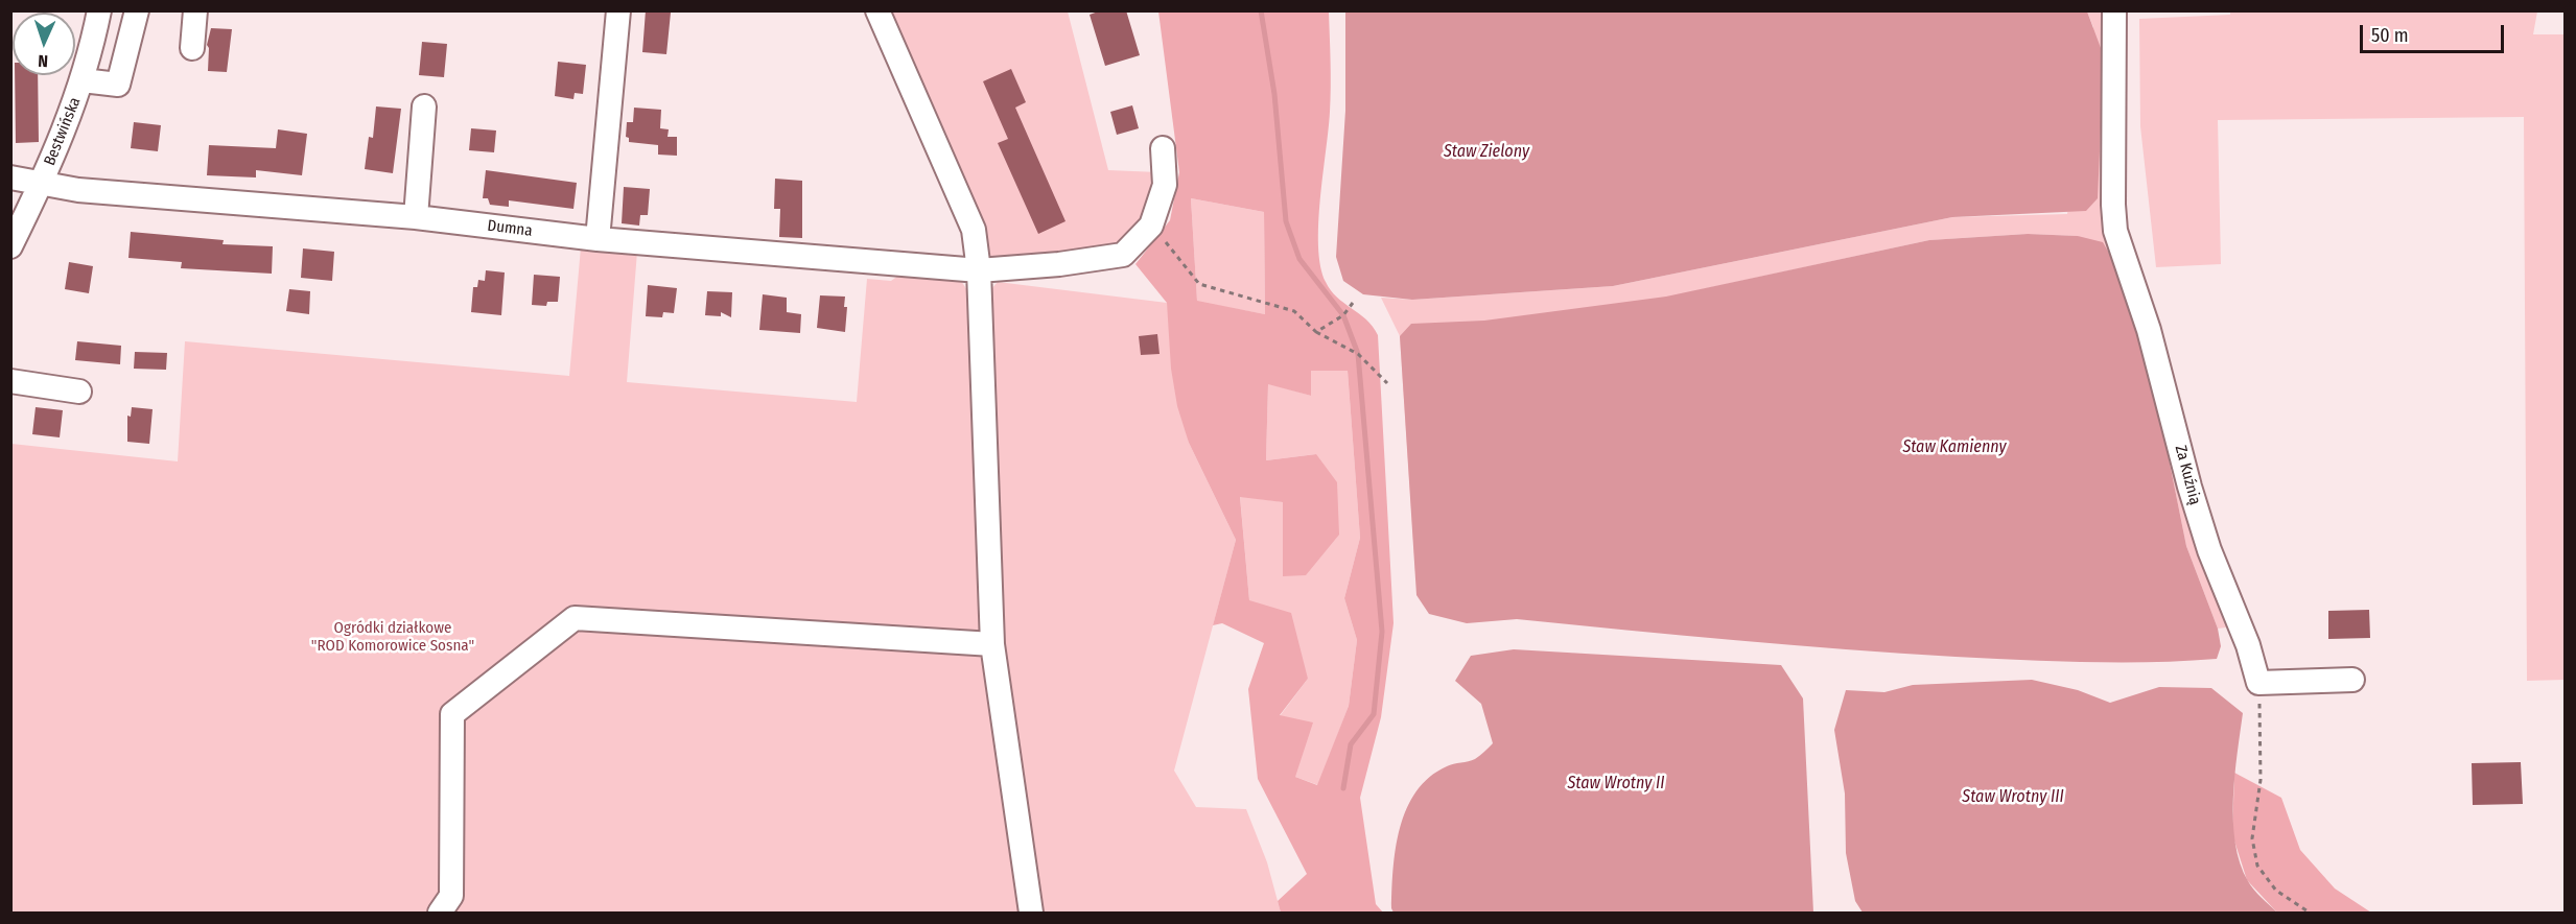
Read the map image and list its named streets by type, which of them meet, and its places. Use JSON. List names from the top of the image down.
{
  "streets": {
    "street": ["Bestwińska", "Dumna", "Za Kuźnią"]
  },
  "crossings": [
    ["Bestwińska", "Dumna"]
  ],
  "water": [
    "Staw Zielony",
    "Staw Kamienny",
    "Staw Wrotny II",
    "Staw Wrotny III"
  ],
  "parks": ["Ogródki działkowe \"ROD Komorowice Sosna\""],
  "scale_bar": "50 m",
  "north": "bottom"
}
